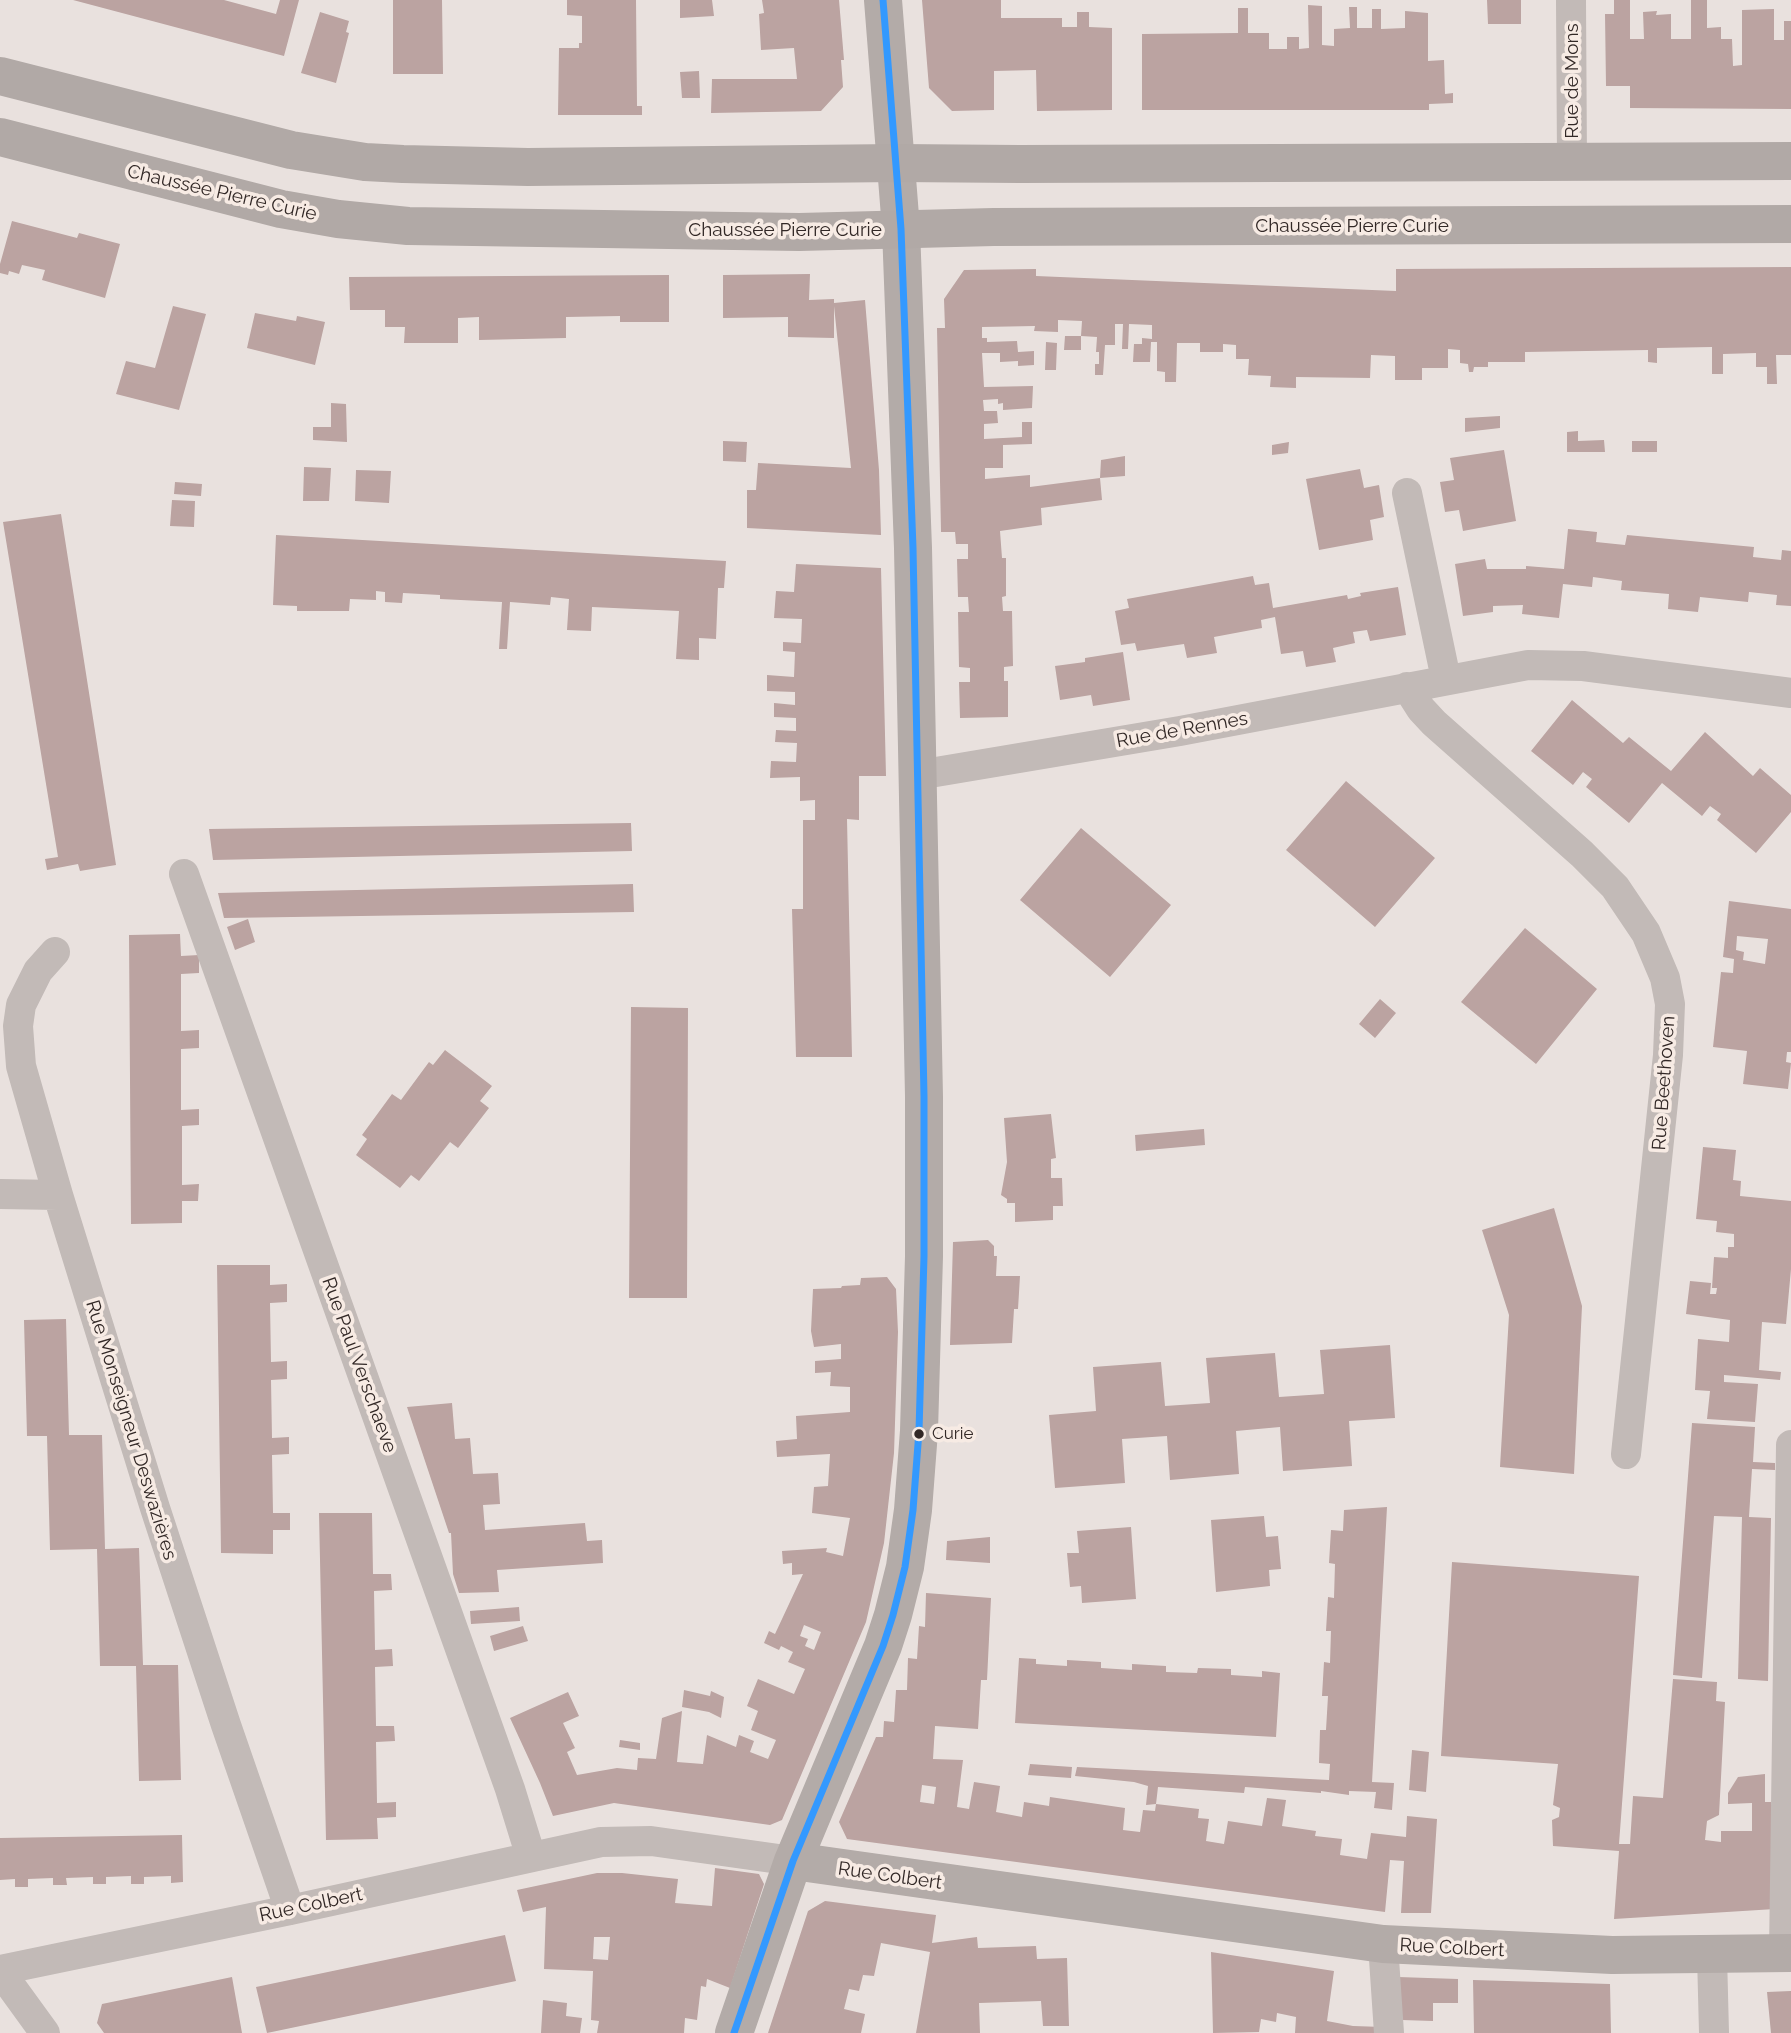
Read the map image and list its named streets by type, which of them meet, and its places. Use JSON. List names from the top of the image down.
{
  "streets": {
    "main road": ["Chaussée Pierre Curie"],
    "street": [
      "Rue de Mons",
      "Rue de Rennes",
      "Rue Beethoven",
      "Rue Paul Verschaeve",
      "Rue Monseigneur Deswazières",
      "Rue Colbert"
    ]
  },
  "crossings": [
    ["Rue de Rennes", "Rue Beethoven"],
    ["Rue Paul Verschaeve", "Rue Colbert"],
    ["Rue Monseigneur Deswazières", "Rue Colbert"]
  ],
  "places": ["Curie"]
}
